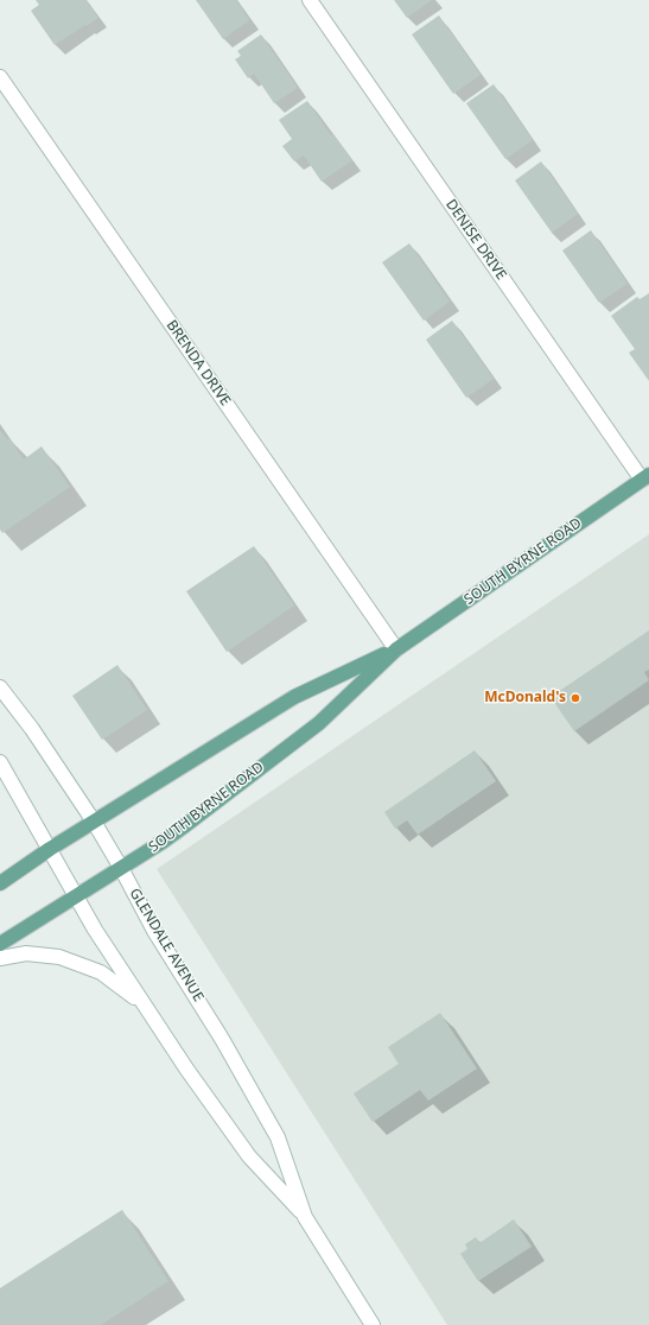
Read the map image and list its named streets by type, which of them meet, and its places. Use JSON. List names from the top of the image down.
{
  "streets": {
    "main road": [
      "DENISE DRIVE",
      "BRENDA DRIVE",
      "SOUTH BYRNE ROAD",
      "GLENDALE AVENUE"
    ]
  },
  "crossings": [
    ["DENISE DRIVE", "SOUTH BYRNE ROAD"],
    ["BRENDA DRIVE", "SOUTH BYRNE ROAD"],
    ["SOUTH BYRNE ROAD", "GLENDALE AVENUE"]
  ],
  "places": ["McDonald's"]
}
